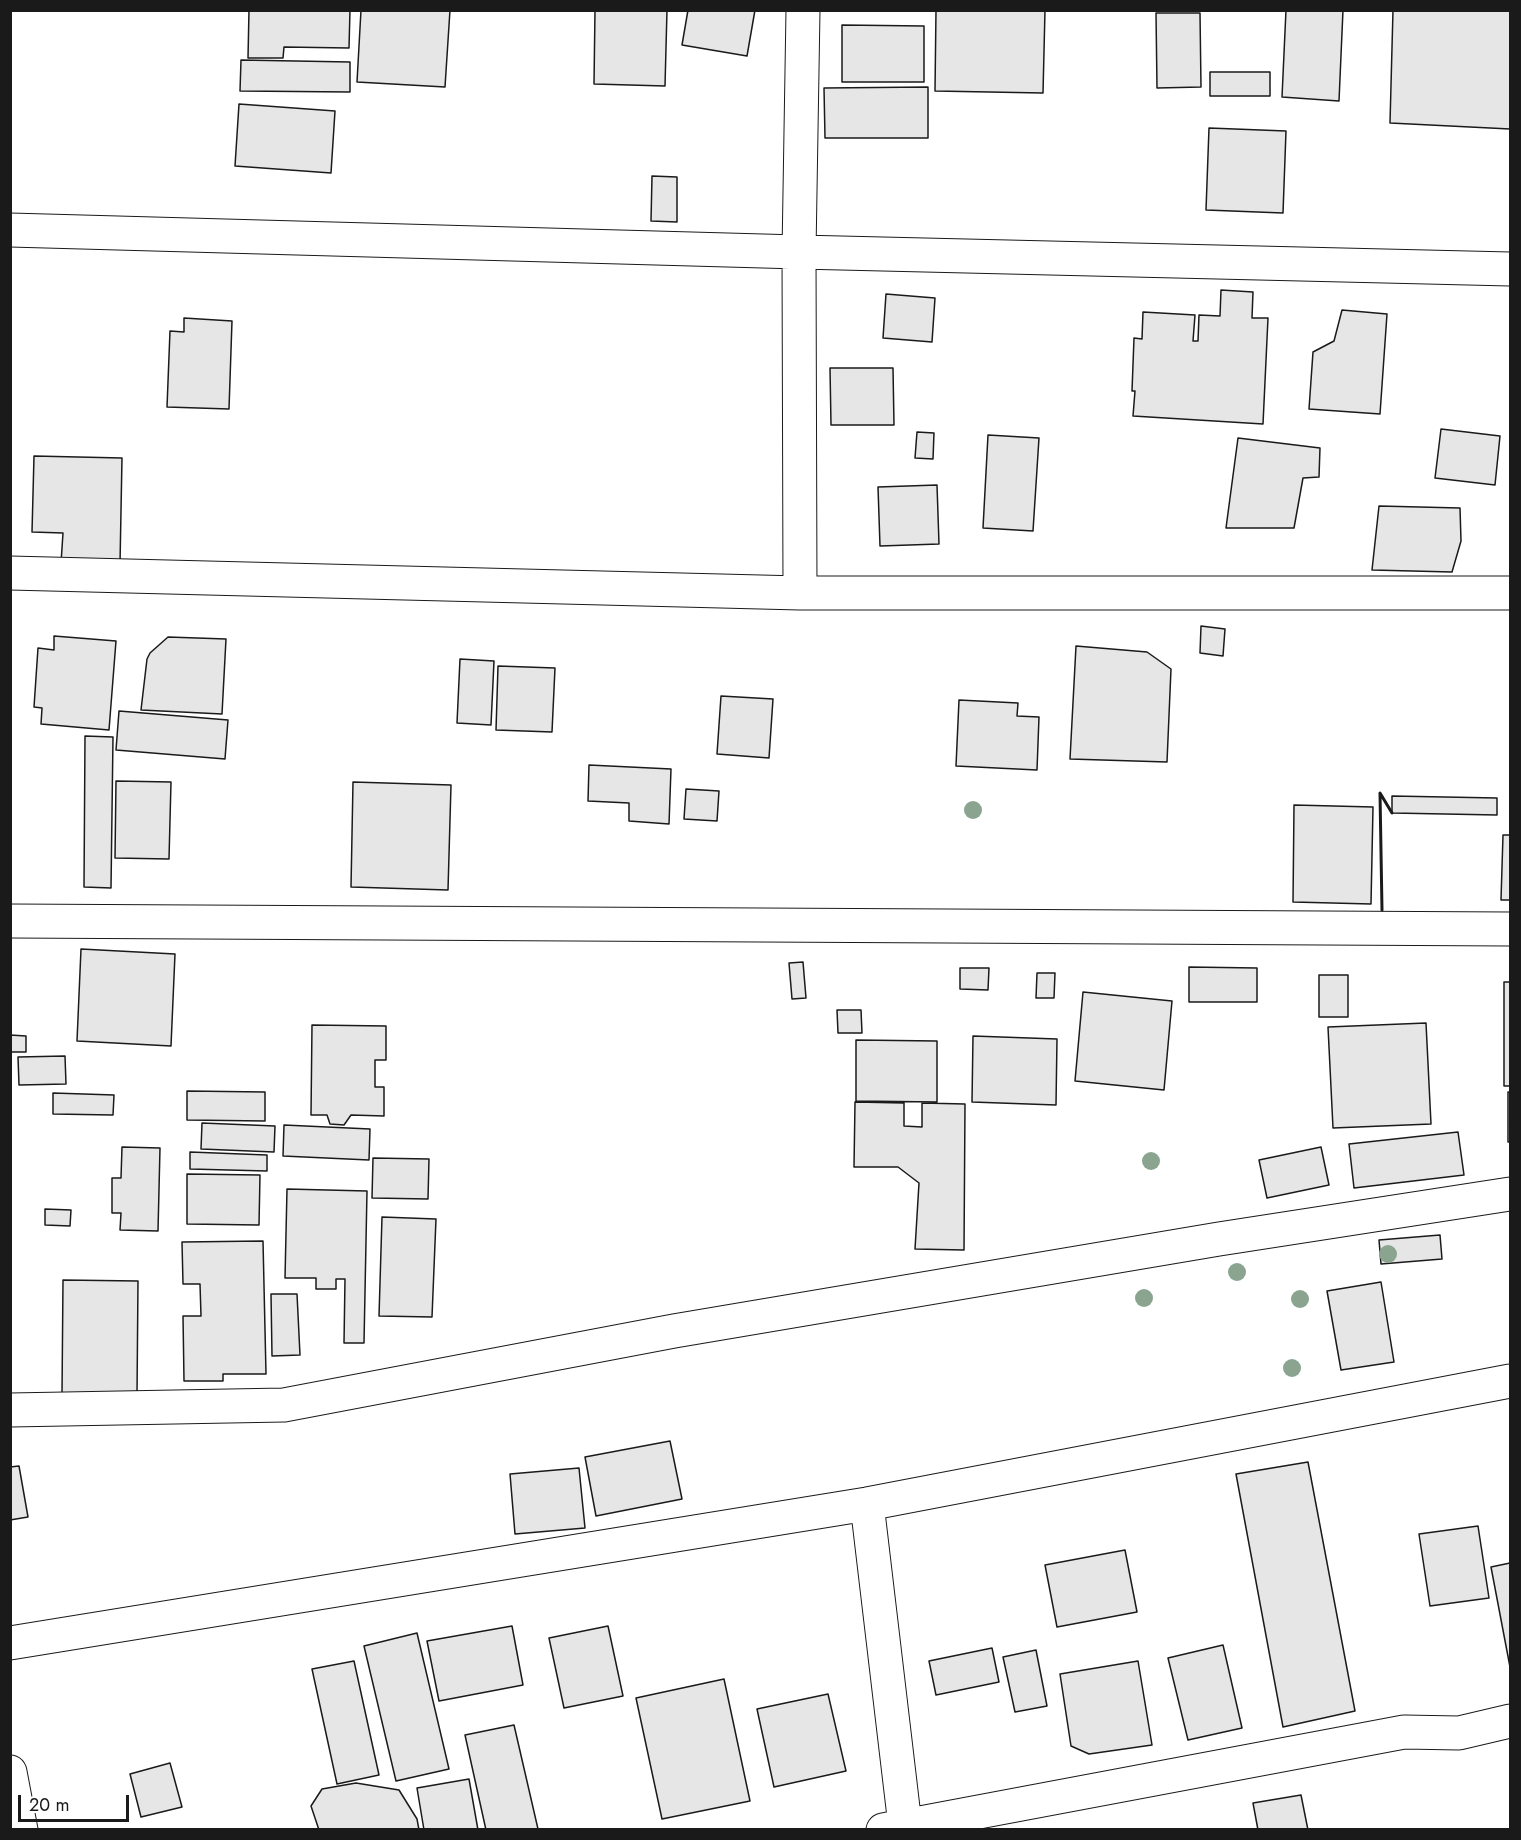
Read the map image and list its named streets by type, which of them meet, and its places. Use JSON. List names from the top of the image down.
{
  "scale_bar": "20 m"
}
